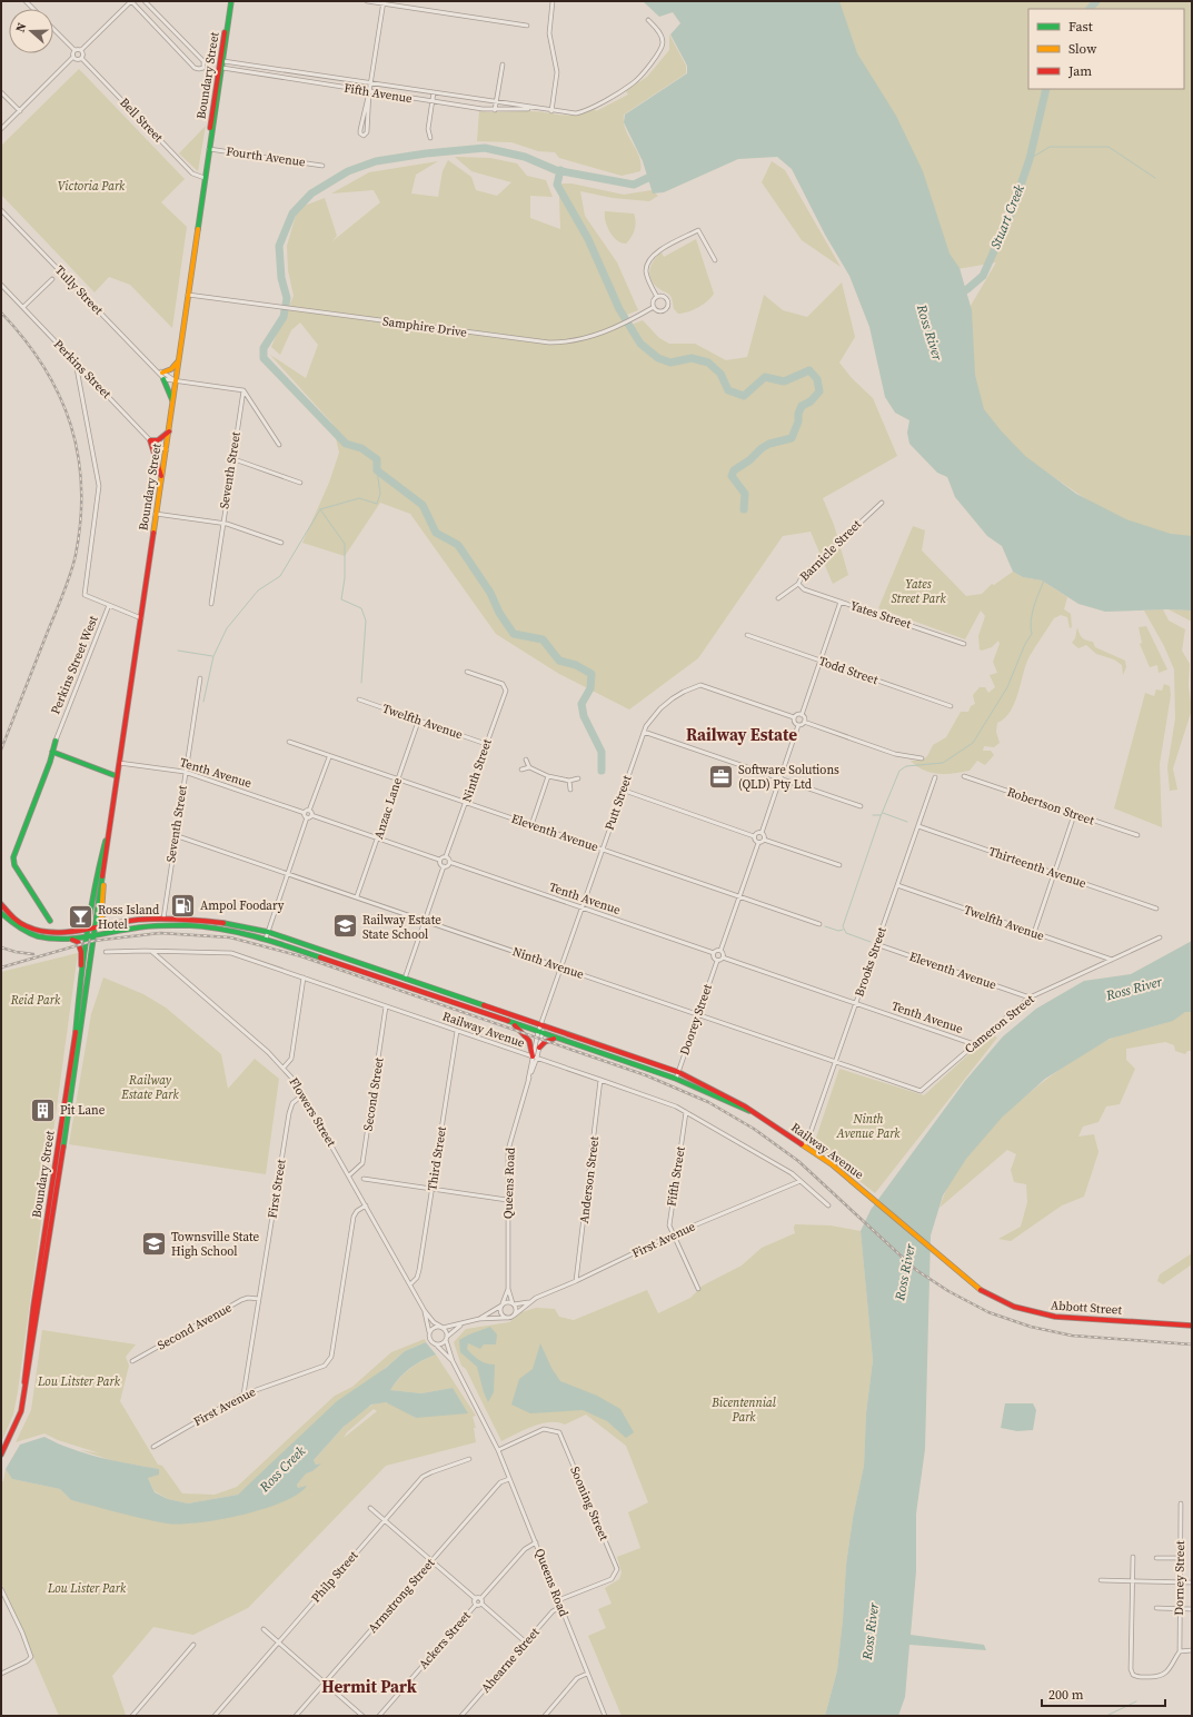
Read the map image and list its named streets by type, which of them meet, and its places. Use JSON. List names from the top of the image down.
{
  "streets": {
    "main road": [
      "Boundary Street",
      "Perkins Street West",
      "Railway Avenue",
      "Abbott Street"
    ],
    "street": [
      "Fifth Avenue",
      "Bell Street",
      "Fourth Avenue",
      "Tully Street",
      "Samphire Drive",
      "Perkins Street",
      "Seventh Street",
      "Barnicle Street",
      "Yates Street",
      "Todd Street",
      "Twelfth Avenue",
      "Ninth Street",
      "Tenth Avenue",
      "Putt Street",
      "Robertson Street",
      "Anzac Lane",
      "Eleventh Avenue",
      "Thirteenth Avenue",
      "Brooks Street",
      "Ninth Avenue",
      "Doorey Street",
      "Cameron Street",
      "Second Street",
      "Flowers Street",
      "Third Street",
      "Fifth Street",
      "Anderson Street",
      "Queens Road",
      "First Street",
      "First Avenue",
      "Second Avenue",
      "Sooning Street",
      "Philp Street",
      "Dorney Street",
      "Armstrong Street",
      "Ackers Street",
      "Ahearne Street"
    ]
  },
  "crossings": [
    ["Boundary Street", "Fifth Avenue"],
    ["Boundary Street", "Bell Street"],
    ["Boundary Street", "Fourth Avenue"],
    ["Boundary Street", "Tully Street"],
    ["Boundary Street", "Samphire Drive"],
    ["Boundary Street", "Perkins Street"],
    ["Boundary Street", "Tenth Avenue"],
    ["Boundary Street", "Railway Avenue"],
    ["Perkins Street", "Perkins Street West"],
    ["Seventh Street", "Tenth Avenue"],
    ["Seventh Street", "Ninth Avenue"],
    ["Seventh Street", "Railway Avenue"],
    ["Barnicle Street", "Yates Street"],
    ["Twelfth Avenue", "Ninth Street"],
    ["Twelfth Avenue", "Anzac Lane"],
    ["Twelfth Avenue", "Brooks Street"],
    ["Twelfth Avenue", "Cameron Street"],
    ["Ninth Street", "Tenth Avenue"],
    ["Ninth Street", "Eleventh Avenue"],
    ["Tenth Avenue", "Putt Street"],
    ["Tenth Avenue", "Brooks Street"],
    ["Tenth Avenue", "Doorey Street"],
    ["Tenth Avenue", "Cameron Street"],
    ["Putt Street", "Eleventh Avenue"],
    ["Putt Street", "Ninth Avenue"],
    ["Putt Street", "Railway Avenue"],
    ["Putt Street", "Queens Road"],
    ["Anzac Lane", "Eleventh Avenue"],
    ["Anzac Lane", "Ninth Avenue"],
    ["Eleventh Avenue", "Brooks Street"],
    ["Eleventh Avenue", "Cameron Street"],
    ["Thirteenth Avenue", "Brooks Street"],
    ["Brooks Street", "Ninth Avenue"],
    ["Brooks Street", "Railway Avenue"],
    ["Ninth Avenue", "Doorey Street"],
    ["Ninth Avenue", "Cameron Street"],
    ["Doorey Street", "Railway Avenue"],
    ["Railway Avenue", "Second Street"],
    ["Railway Avenue", "Flowers Street"],
    ["Railway Avenue", "Third Street"],
    ["Railway Avenue", "Fifth Street"],
    ["Railway Avenue", "Anderson Street"],
    ["Railway Avenue", "Queens Road"],
    ["Railway Avenue", "First Avenue"],
    ["Railway Avenue", "Abbott Street"],
    ["Second Street", "Flowers Street"],
    ["Flowers Street", "Third Street"],
    ["Flowers Street", "First Street"],
    ["Flowers Street", "First Avenue"],
    ["Fifth Street", "First Avenue"],
    ["Anderson Street", "First Avenue"],
    ["Queens Road", "First Avenue"],
    ["Queens Road", "Sooning Street"],
    ["Queens Road", "Armstrong Street"],
    ["Queens Road", "Ahearne Street"],
    ["First Street", "First Avenue"],
    ["First Street", "Second Avenue"]
  ],
  "districts": ["Railway Estate", "Hermit Park"],
  "water": ["Stuart Creek", "Ross River", "Ross Creek"],
  "parks": [
    "Victoria Park",
    "Yates Street Park",
    "Reid Park",
    "Railway Estate Park",
    "Ninth Avenue Park",
    "Lou Litster Park",
    "Bicentennial Park",
    "Lou Lister Park"
  ],
  "places": {
    "office": ["Software Solutions (QLD) Pty Ltd"],
    "fuel station": ["Ampol Foodary"],
    "bar": ["Ross Island Hotel"],
    "school or university": ["Railway Estate State School", "Townsville State High School"],
    "building": ["Pit Lane"]
  },
  "legend": ["Fast", "Slow", "Jam"],
  "scale_bar": "200 m",
  "north": "left"
}
